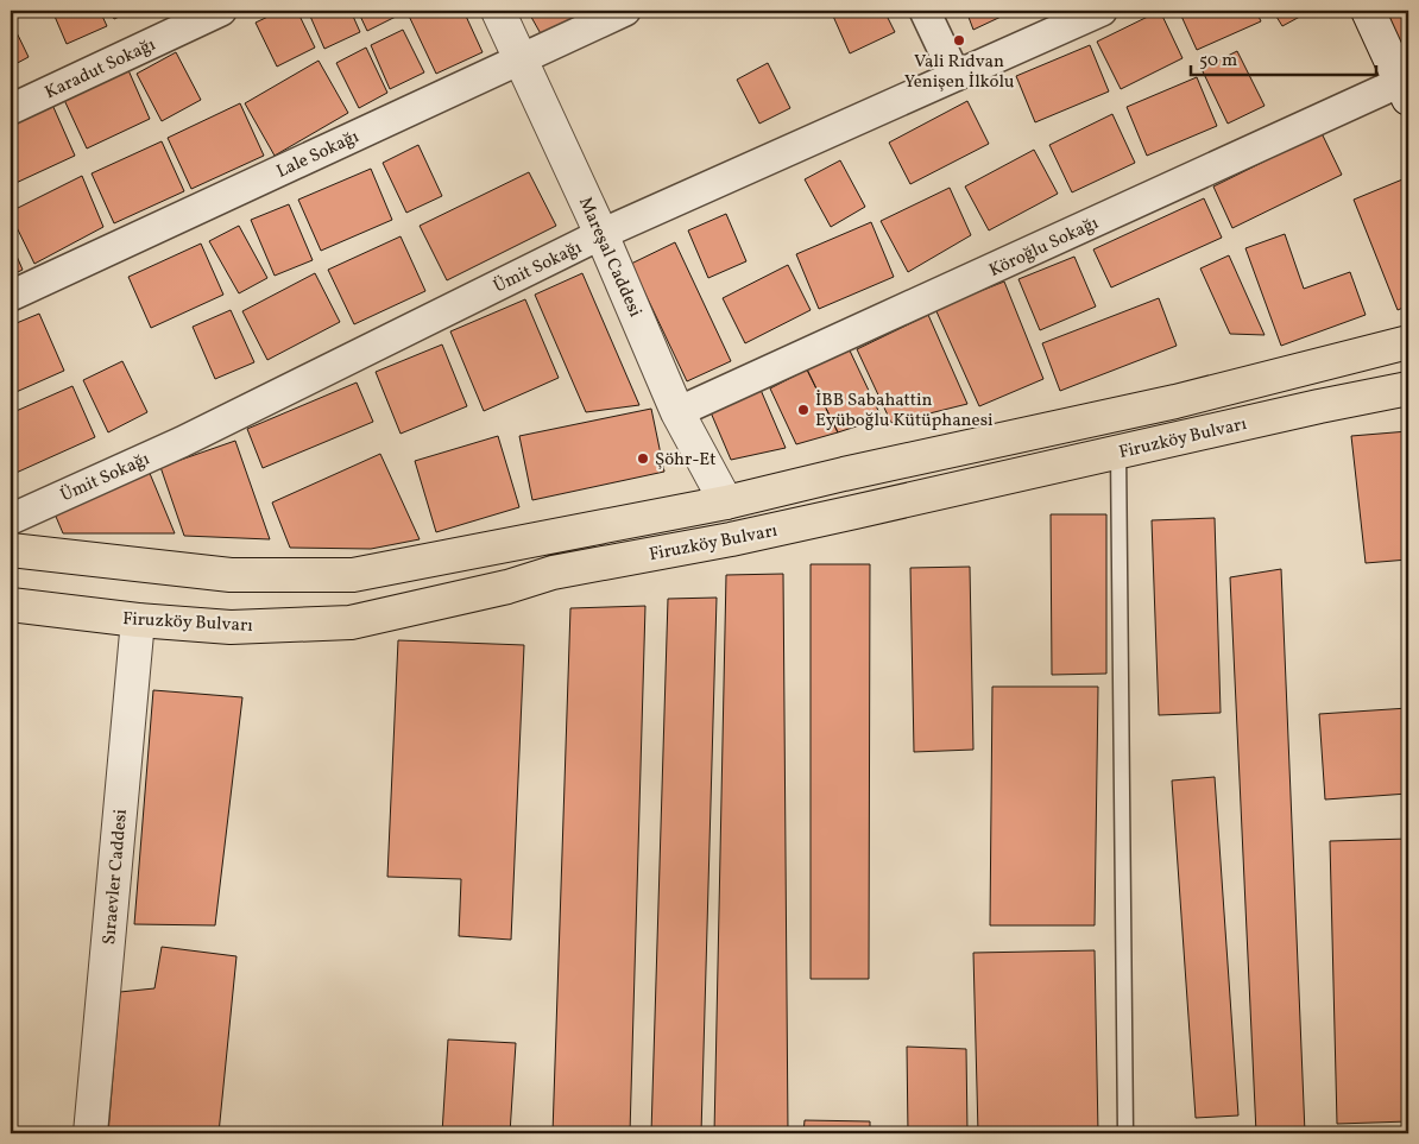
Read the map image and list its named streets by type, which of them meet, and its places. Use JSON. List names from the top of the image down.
{
  "streets": {
    "main road": ["Firuzköy Bulvarı"],
    "street": [
      "Karadut Sokağı",
      "Lale Sokağı",
      "Köroğlu Sokağı",
      "Mareşal Caddesi",
      "Ümit Sokağı",
      "Sıraevler Caddesi"
    ]
  },
  "crossings": [
    ["Lale Sokağı", "Mareşal Caddesi"],
    ["Köroğlu Sokağı", "Mareşal Caddesi"],
    ["Mareşal Caddesi", "Ümit Sokağı"],
    ["Mareşal Caddesi", "Firuzköy Bulvarı"],
    ["Firuzköy Bulvarı", "Sıraevler Caddesi"]
  ],
  "places": ["Vali Rıdvan Yenişen İlkolu", "İBB Sabahattin Eyüboğlu Kütüphanesi", "Şöhr-Et"],
  "scale_bar": "50 m"
}
